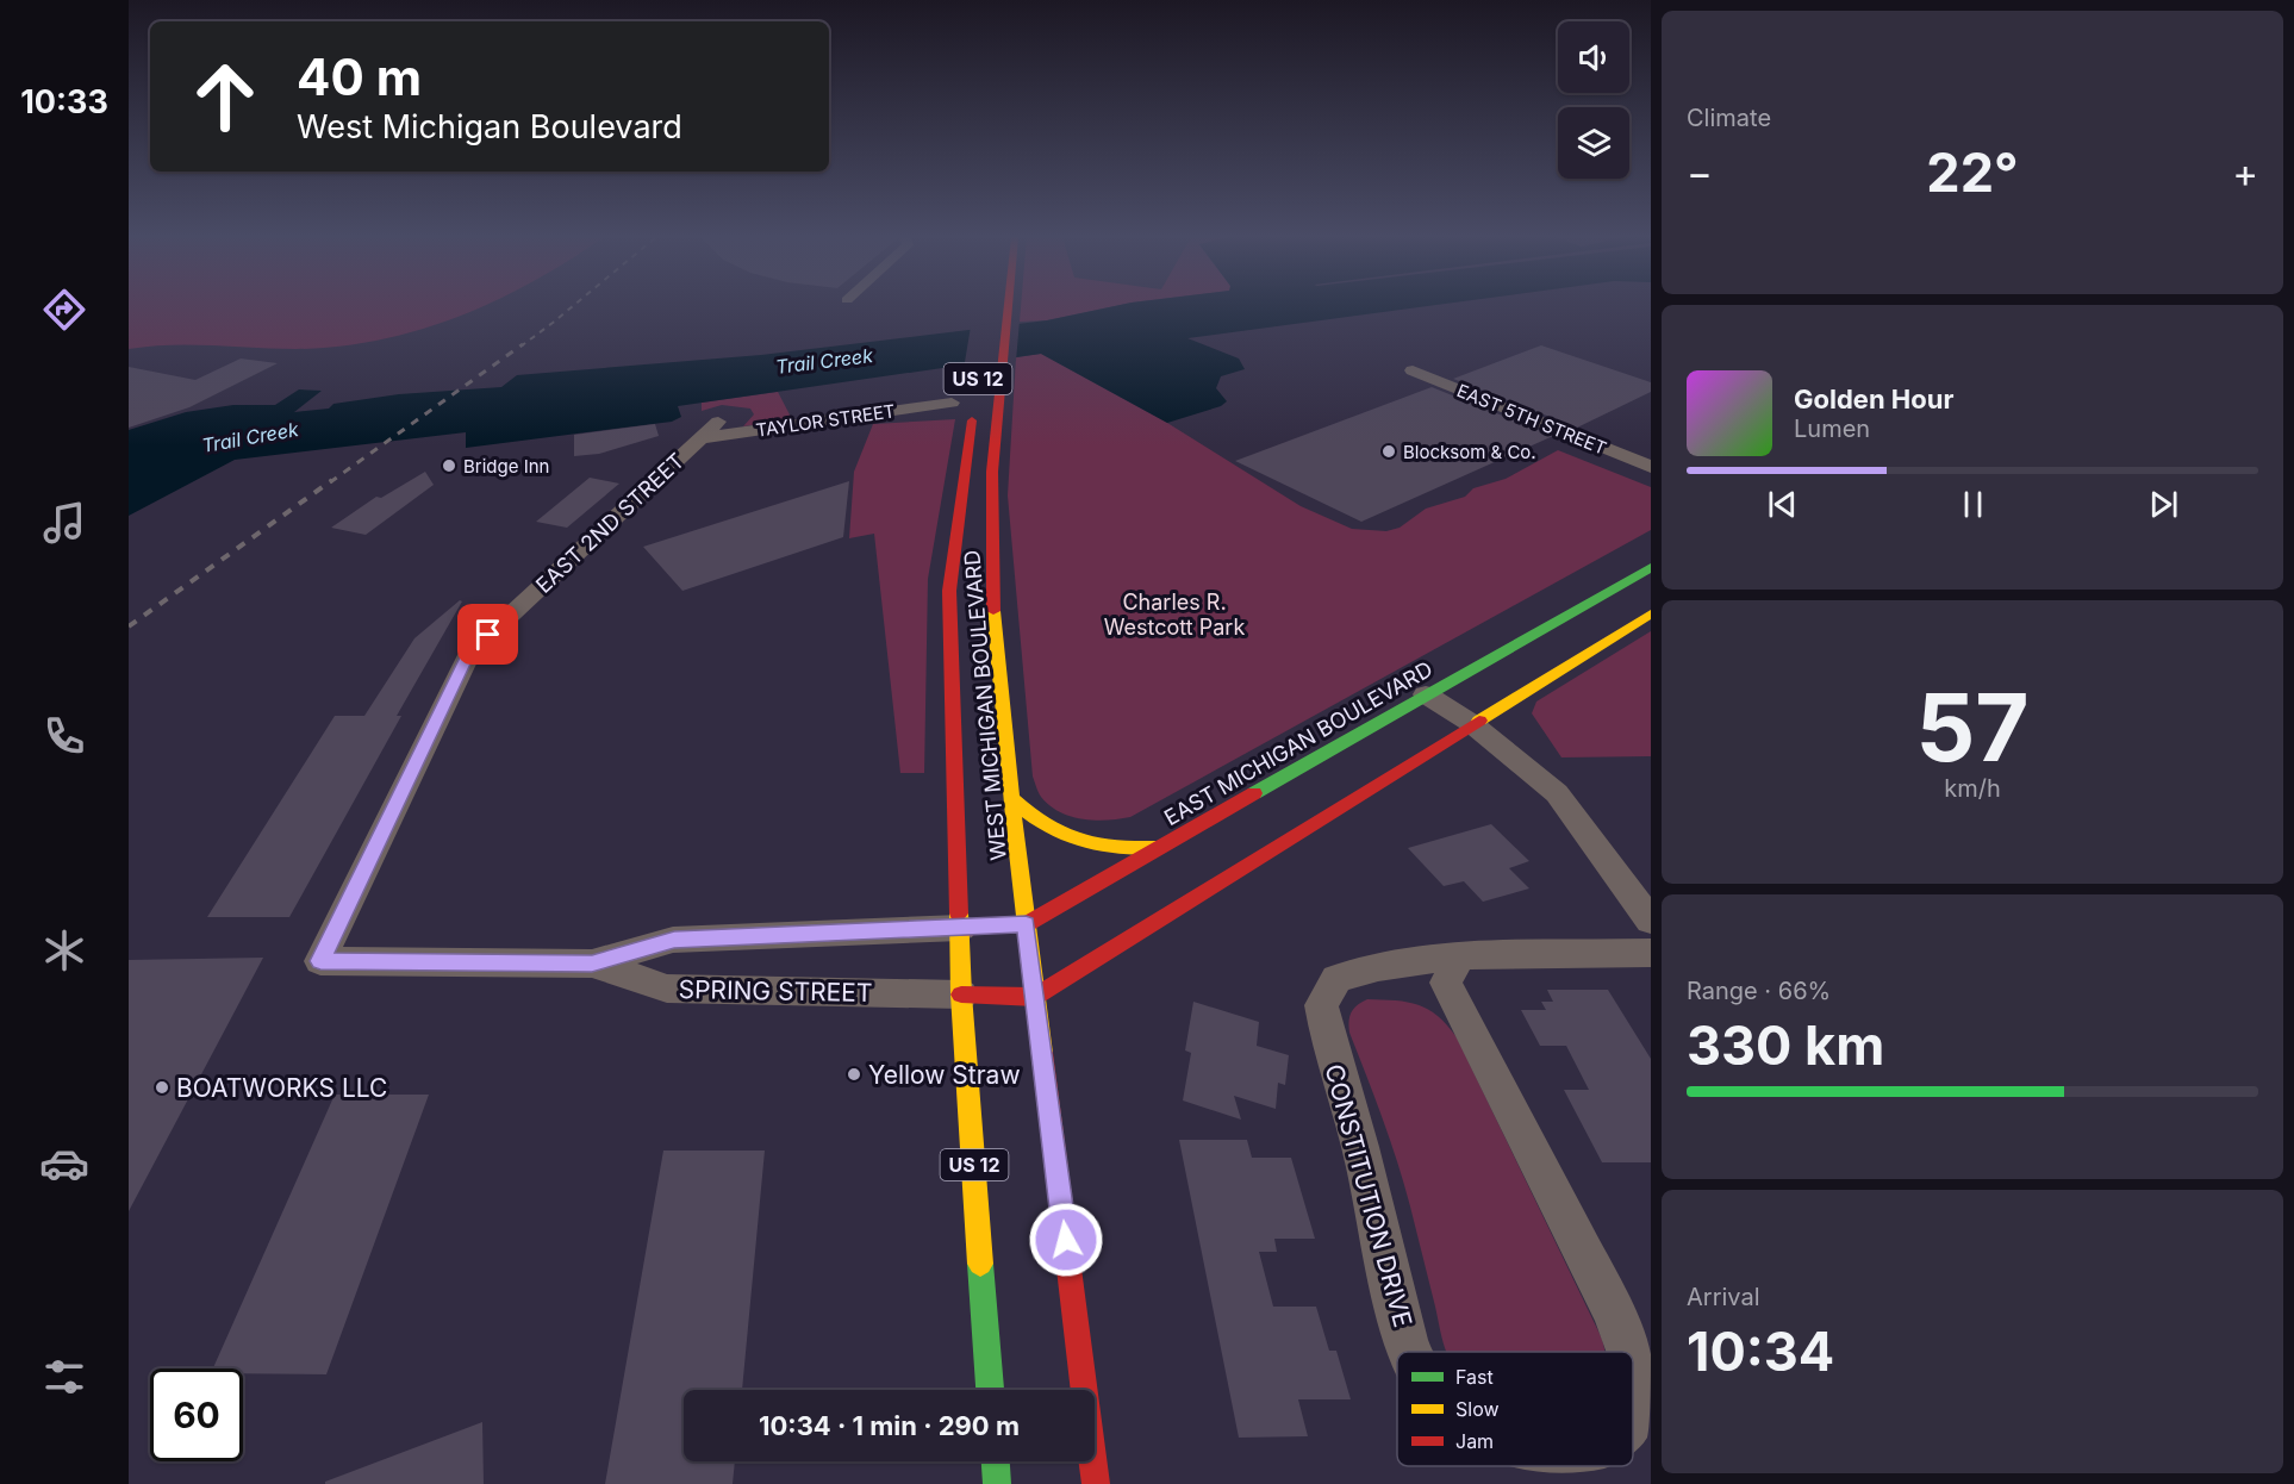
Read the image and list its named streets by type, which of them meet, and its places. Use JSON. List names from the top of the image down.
{
  "streets": {
    "main road": ["US 12", "WEST MICHIGAN BOULEVARD", "EAST MICHIGAN BOULEVARD"],
    "street": [
      "EAST 5TH STREET",
      "TAYLOR STREET",
      "EAST 2ND STREET",
      "SPRING STREET",
      "CONSTITUTION DRIVE"
    ]
  },
  "crossings": [
    ["US 12", "WEST MICHIGAN BOULEVARD"],
    ["US 12", "EAST MICHIGAN BOULEVARD"],
    ["US 12", "SPRING STREET"],
    ["TAYLOR STREET", "EAST 2ND STREET"],
    ["EAST 2ND STREET", "SPRING STREET"],
    ["WEST MICHIGAN BOULEVARD", "EAST MICHIGAN BOULEVARD"],
    ["WEST MICHIGAN BOULEVARD", "SPRING STREET"],
    ["EAST MICHIGAN BOULEVARD", "SPRING STREET"]
  ],
  "water": ["Trail Creek"],
  "parks": ["Charles R. Westcott Park"],
  "places": [
    "Blocksom & Co.",
    "Bridge Inn",
    "Yellow Straw",
    "BOATWORKS LLC"
  ],
  "legend": ["Fast", "Slow", "Jam"],
  "page": {
    "tabs": "10:33",
    "tile": [
      "Climate",
      ["57", "km/h"],
      ["Range · 66%", "330 km"],
      ["Arrival", "10:34"]
    ],
    "turn": ["40 m", "West Michigan Boulevard"],
    "heat": ["−", "22°", "+"],
    "song": ["Golden Hour", "Lumen"],
    "limit": "60",
    "trip": "10:34 · 1 min · 290 m"
  }
}
